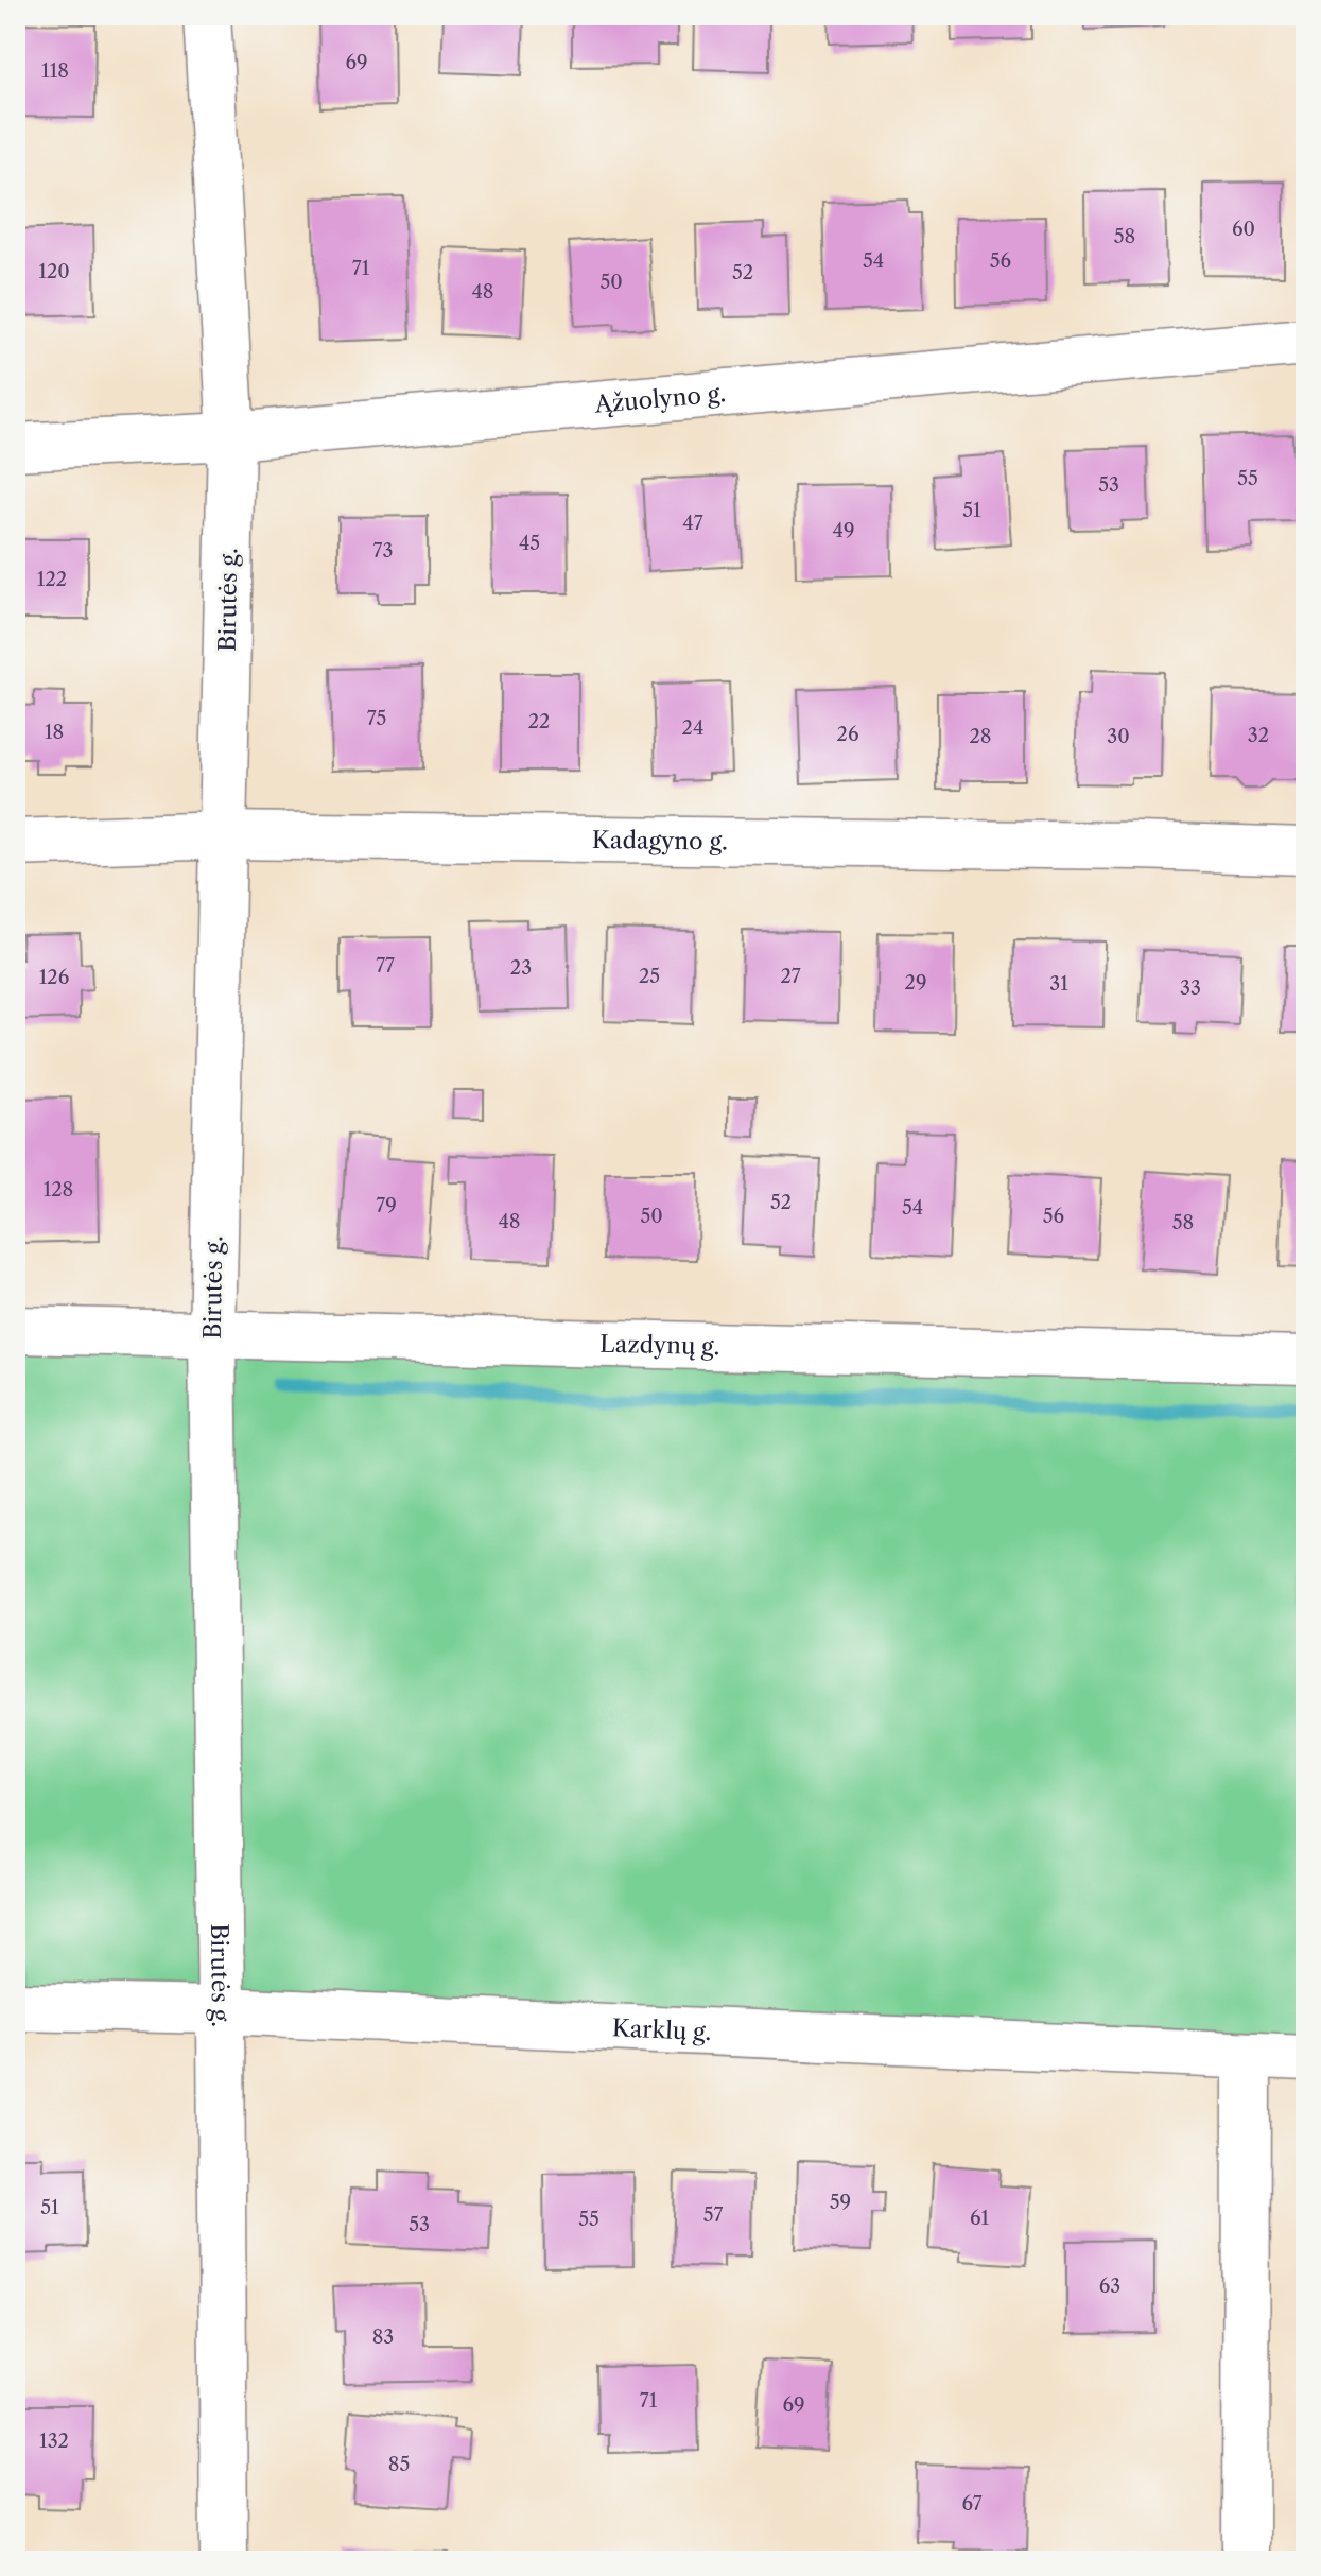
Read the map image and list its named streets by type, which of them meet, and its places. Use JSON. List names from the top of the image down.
{
  "streets": {
    "street": [
      "Ąžuolyno g.",
      "Birutės g.",
      "Kadagyno g.",
      "Lazdynų g.",
      "Karklų g."
    ]
  },
  "crossings": [
    ["Ąžuolyno g.", "Birutės g."],
    ["Birutės g.", "Kadagyno g."],
    ["Birutės g.", "Lazdynų g."],
    ["Birutės g.", "Karklų g."]
  ],
  "house_numbers": [
    "69",
    "118",
    "60",
    "58",
    "54",
    "56",
    "71",
    "120",
    "52",
    "50",
    "48",
    "55",
    "53",
    "51",
    "47",
    "49",
    "45",
    "73",
    "122",
    "75",
    "22",
    "24",
    "18",
    "26",
    "32",
    "28",
    "30",
    "77",
    "23",
    "25",
    "27",
    "126",
    "29",
    "31",
    "33",
    "128",
    "52",
    "79",
    "54",
    "50",
    "56",
    "48",
    "58",
    "59",
    "51",
    "57",
    "61",
    "55",
    "53",
    "63",
    "83",
    "71",
    "69",
    "132",
    "85",
    "67"
  ]
}
